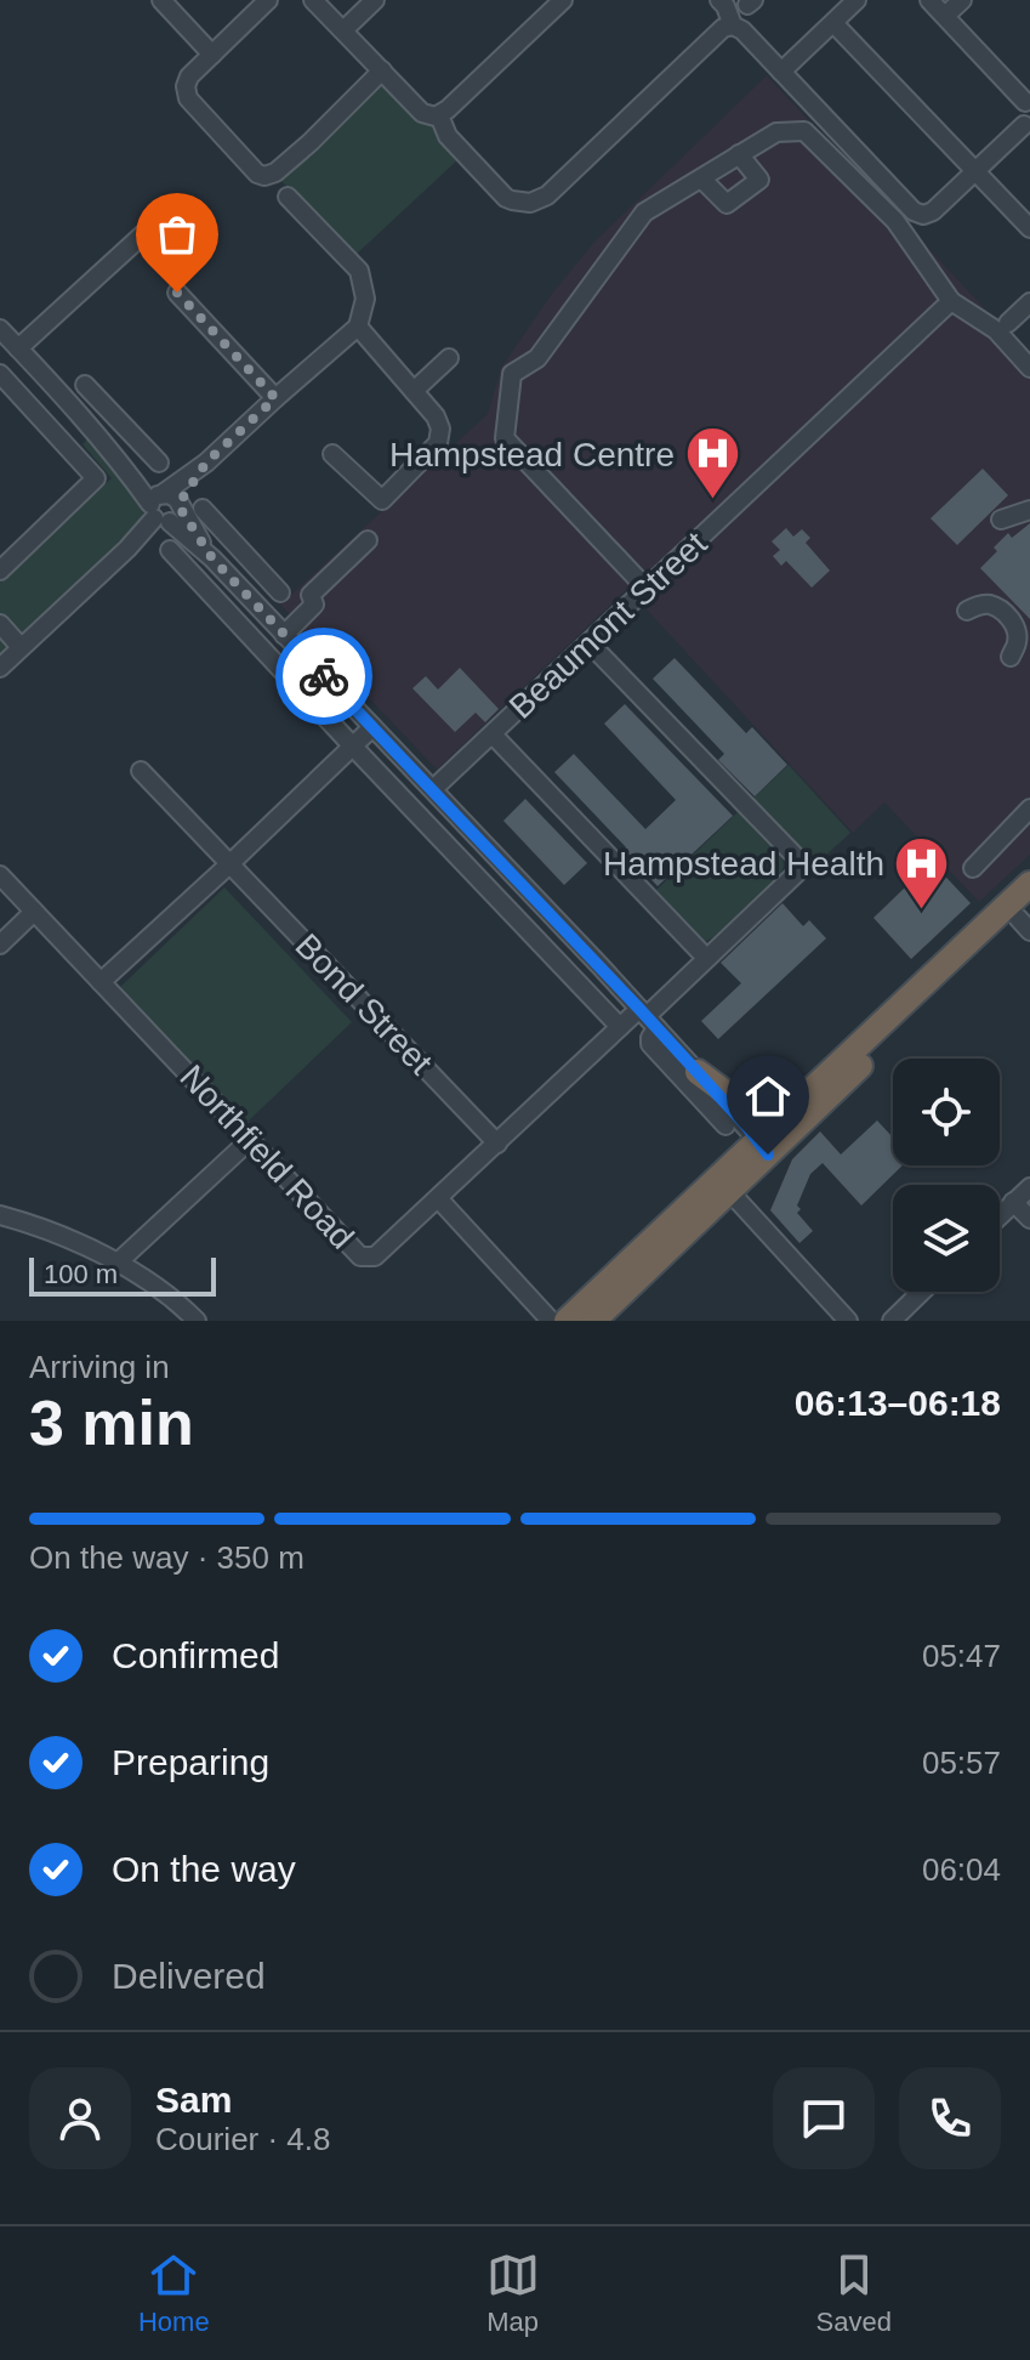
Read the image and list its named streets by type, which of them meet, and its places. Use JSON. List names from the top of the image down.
{
  "streets": {
    "street": ["Beaumont Street", "Bond Street", "Northfield Road"]
  },
  "crossings": [
    ["Beaumont Street", "Northfield Road"],
    ["Bond Street", "Northfield Road"]
  ],
  "places": {
    "hospital": ["Hampstead Centre", "Hampstead Health"]
  },
  "scale_bar": "100 m",
  "page": {
    "scale": "100 m",
    "heading": ["3 min", "Arriving in", "06:13–06:18"],
    "panel": ["Sam", "Courier · 4.8"],
    "bar": "On the way · 350 m",
    "list": [
      ["Confirmed", "05:47"],
      ["Preparing", "05:57"],
      ["On the way", "06:04"],
      "Delivered"
    ],
    "tabs": ["Home", "Map", "Saved"]
  }
}
